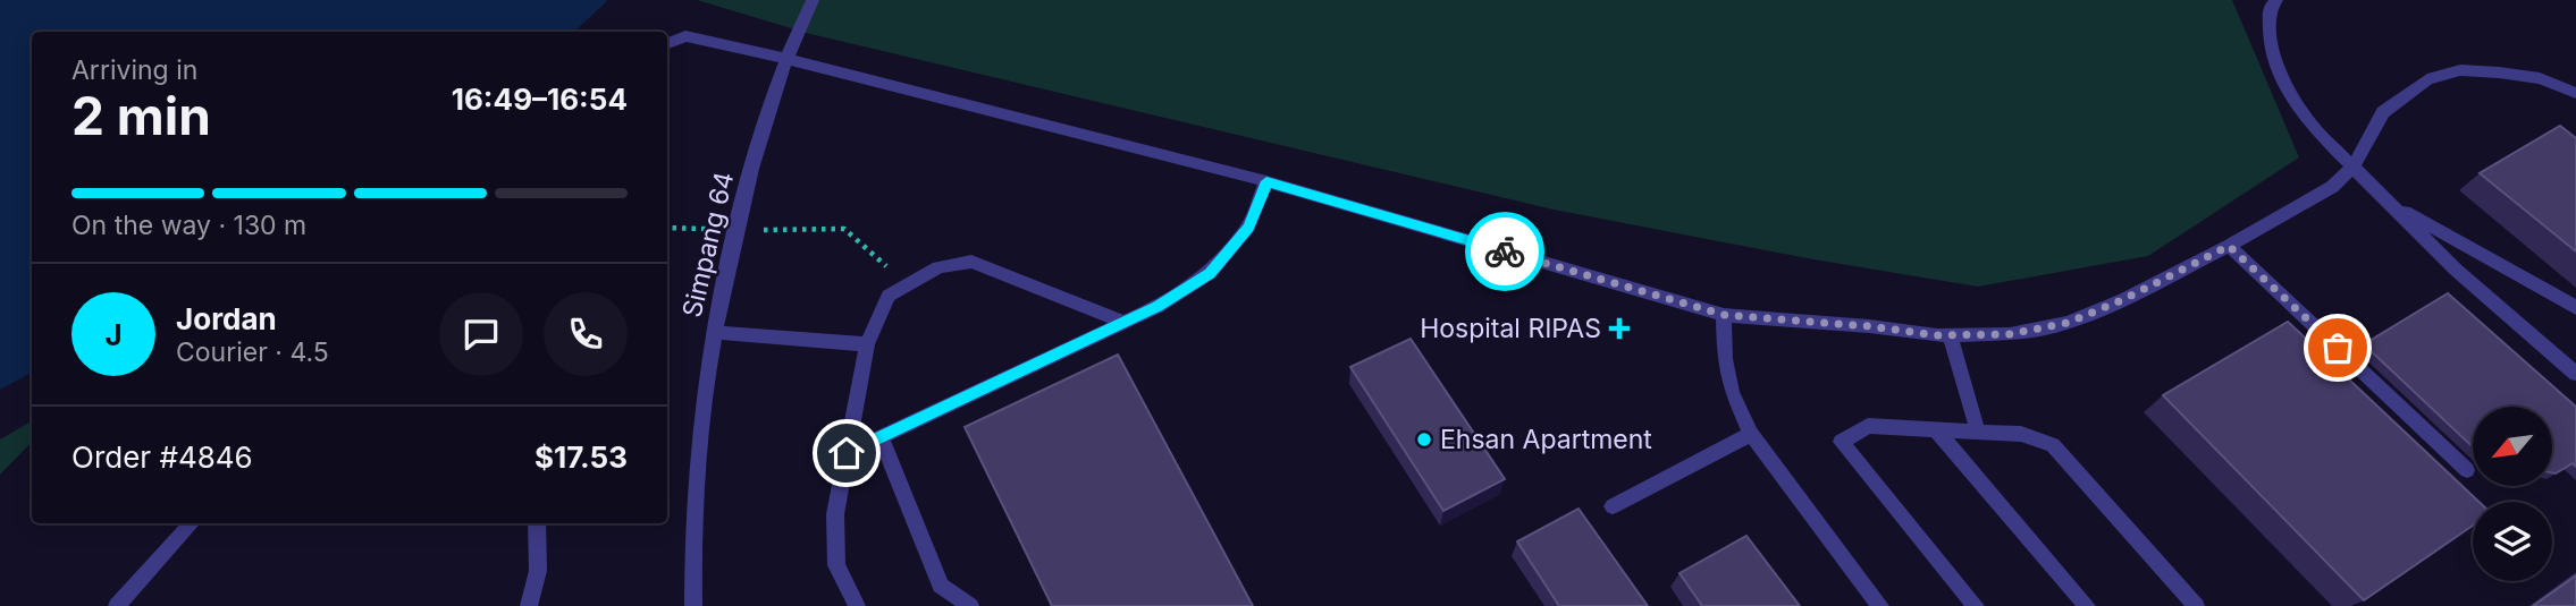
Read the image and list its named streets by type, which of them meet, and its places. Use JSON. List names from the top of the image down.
{
  "streets": {
    "lane": ["Simpang 64"]
  },
  "places": {
    "health": ["Hospital RIPAS"],
    "other": ["Ehsan Apartment"]
  },
  "north": "bottom left",
  "page": {
    "heading": ["2 min", "Arriving in", "16:49–16:54"],
    "panel": [
      "Jordan",
      "Courier · 4.5",
      "Order #4846",
      "$17.53"
    ],
    "bar": "On the way · 130 m",
    "round": "J"
  }
}
